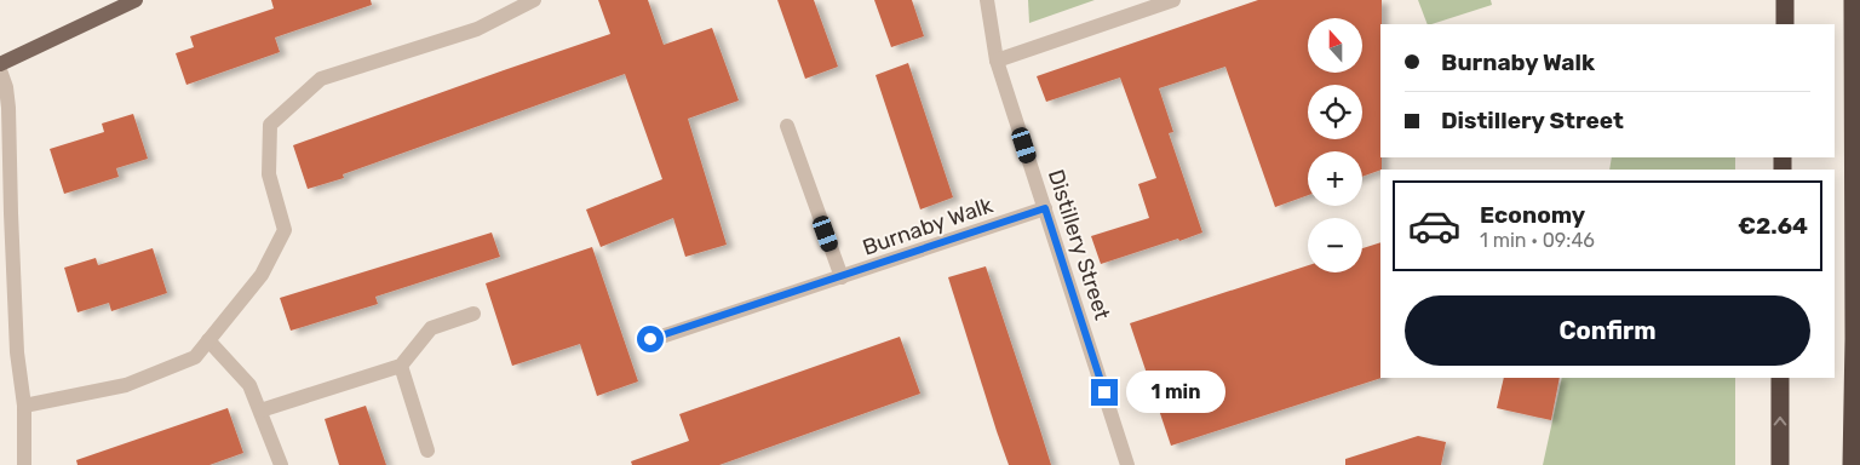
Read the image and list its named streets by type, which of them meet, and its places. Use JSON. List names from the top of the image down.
{
  "streets": {
    "street": ["Burnaby Walk", "Distillery Street"]
  },
  "crossings": [
    ["Burnaby Walk", "Distillery Street"]
  ],
  "north": "top",
  "page": {
    "map_buttons": ["+", "−"],
    "banner": ["Burnaby Walk", "Distillery Street"],
    "list": [
      {
        "name": "Economy",
        "note": "1 min · 09:46",
        "value": "€2.64"
      }
    ],
    "buttons": "Confirm",
    "bubble": "1 min"
  }
}
